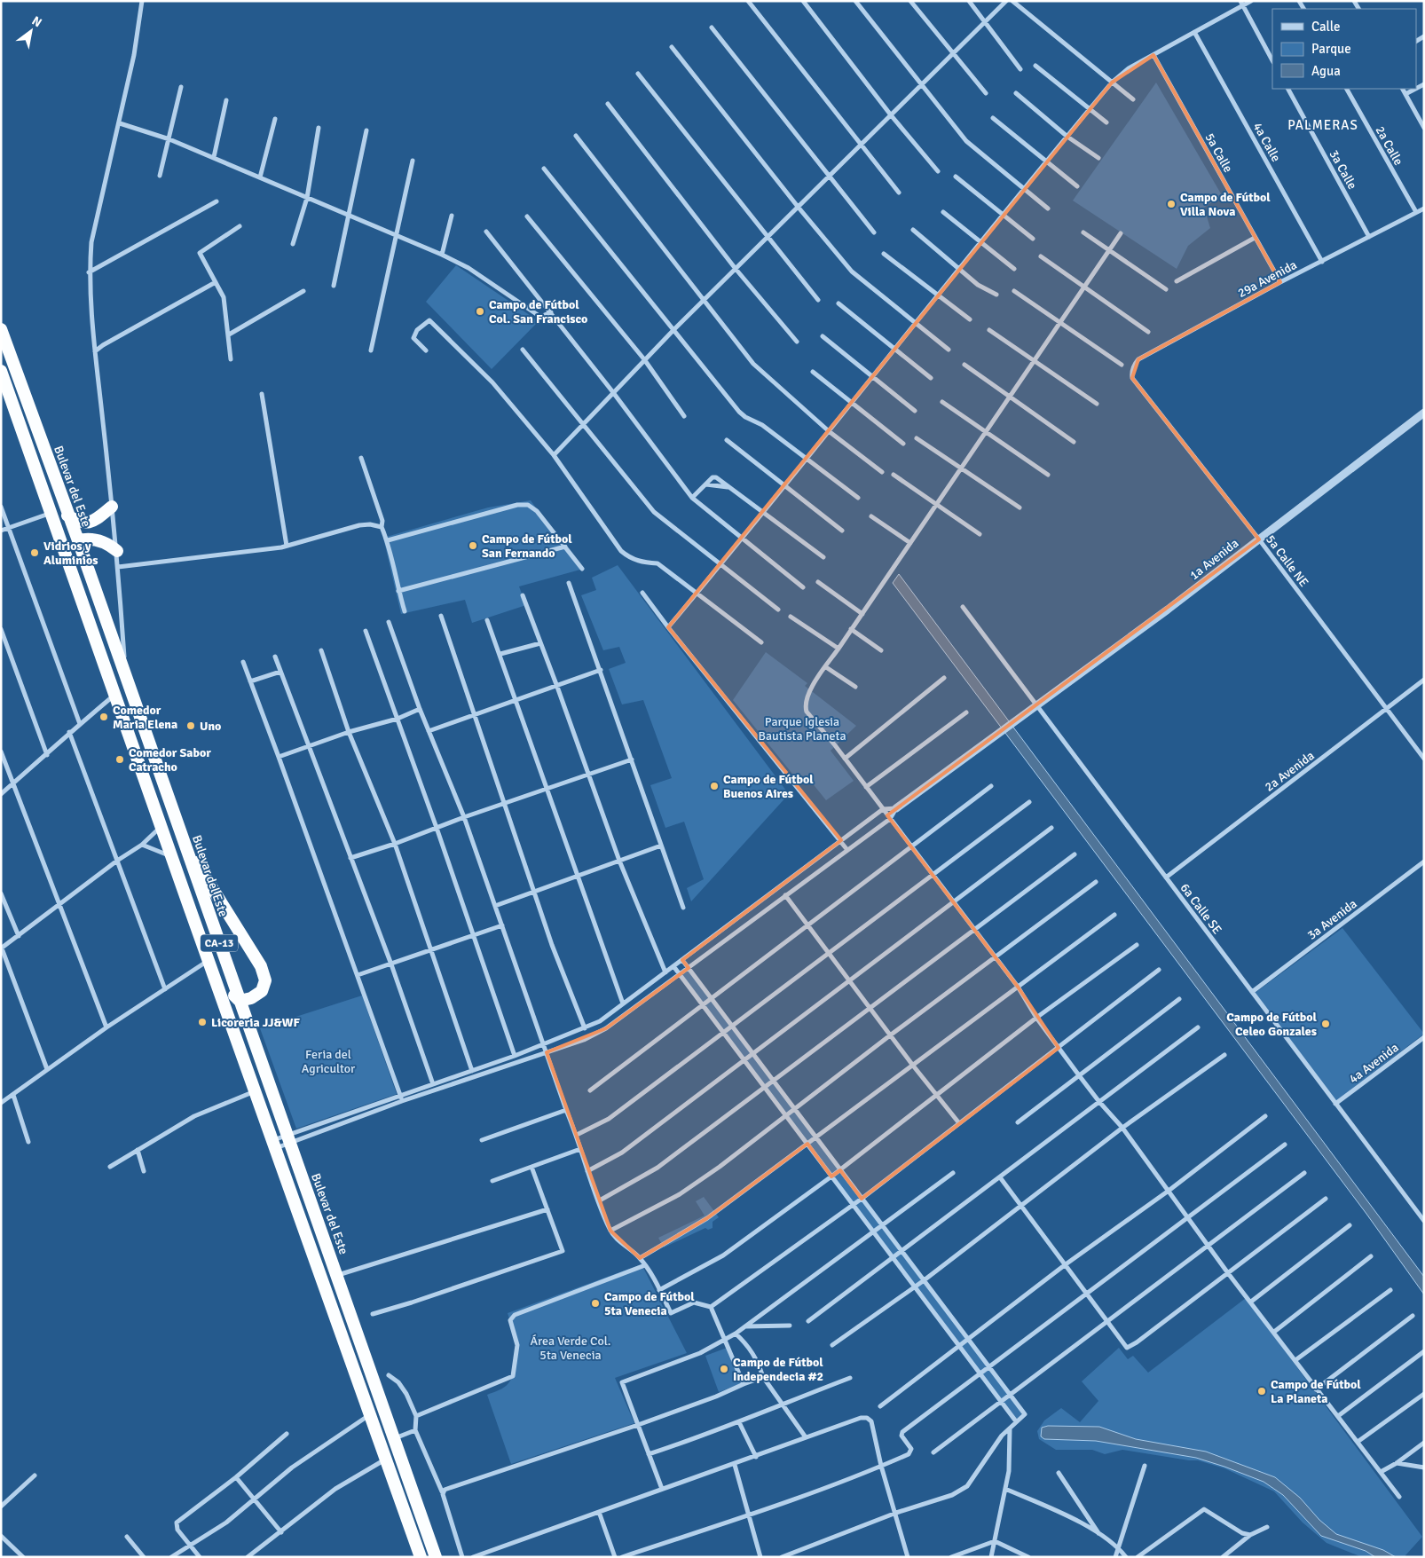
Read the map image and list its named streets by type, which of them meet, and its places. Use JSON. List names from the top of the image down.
{
  "streets": {
    "highway": ["Bulevar del Este", "CA-13"],
    "street": [
      "4a Calle",
      "2a Calle",
      "5a Calle",
      "3a Calle",
      "29a Avenida",
      "1a Avenida",
      "5a Calle NE",
      "2a Avenida",
      "6a Calle SE",
      "3a Avenida",
      "4a Avenida"
    ]
  },
  "crossings": [
    ["4a Calle", "29a Avenida"],
    ["2a Calle", "29a Avenida"],
    ["5a Calle", "29a Avenida"],
    ["3a Calle", "29a Avenida"],
    ["29a Avenida", "5a Calle NE"],
    ["1a Avenida", "5a Calle NE"],
    ["1a Avenida", "6a Calle SE"],
    ["5a Calle NE", "2a Avenida"],
    ["2a Avenida", "6a Calle SE"],
    ["6a Calle SE", "3a Avenida"],
    ["6a Calle SE", "4a Avenida"]
  ],
  "districts": ["PALMERAS"],
  "parks": ["Parque Iglesia Bautista Planeta", "Feria del Agricultor", "Área Verde Col. 5ta Venecia"],
  "places": [
    "Campo de Fútbol Villa Nova",
    "Campo de Fútbol Col. San Francisco",
    "Campo de Fútbol San Fernando",
    "Vidrios y Aluminios",
    "Comedor Maria Elena",
    "Uno",
    "Comedor Sabor Catracho",
    "Campo de Fútbol Buenos Aires",
    "Licoreria JJ&WF",
    "Campo de Fútbol Celeo Gonzales",
    "Campo de Fútbol 5ta Venecia",
    "Campo de Fútbol Independecia #2",
    "Campo de Fútbol La Planeta"
  ],
  "legend": ["Calle", "Parque", "Agua"],
  "north": "top right"
}
